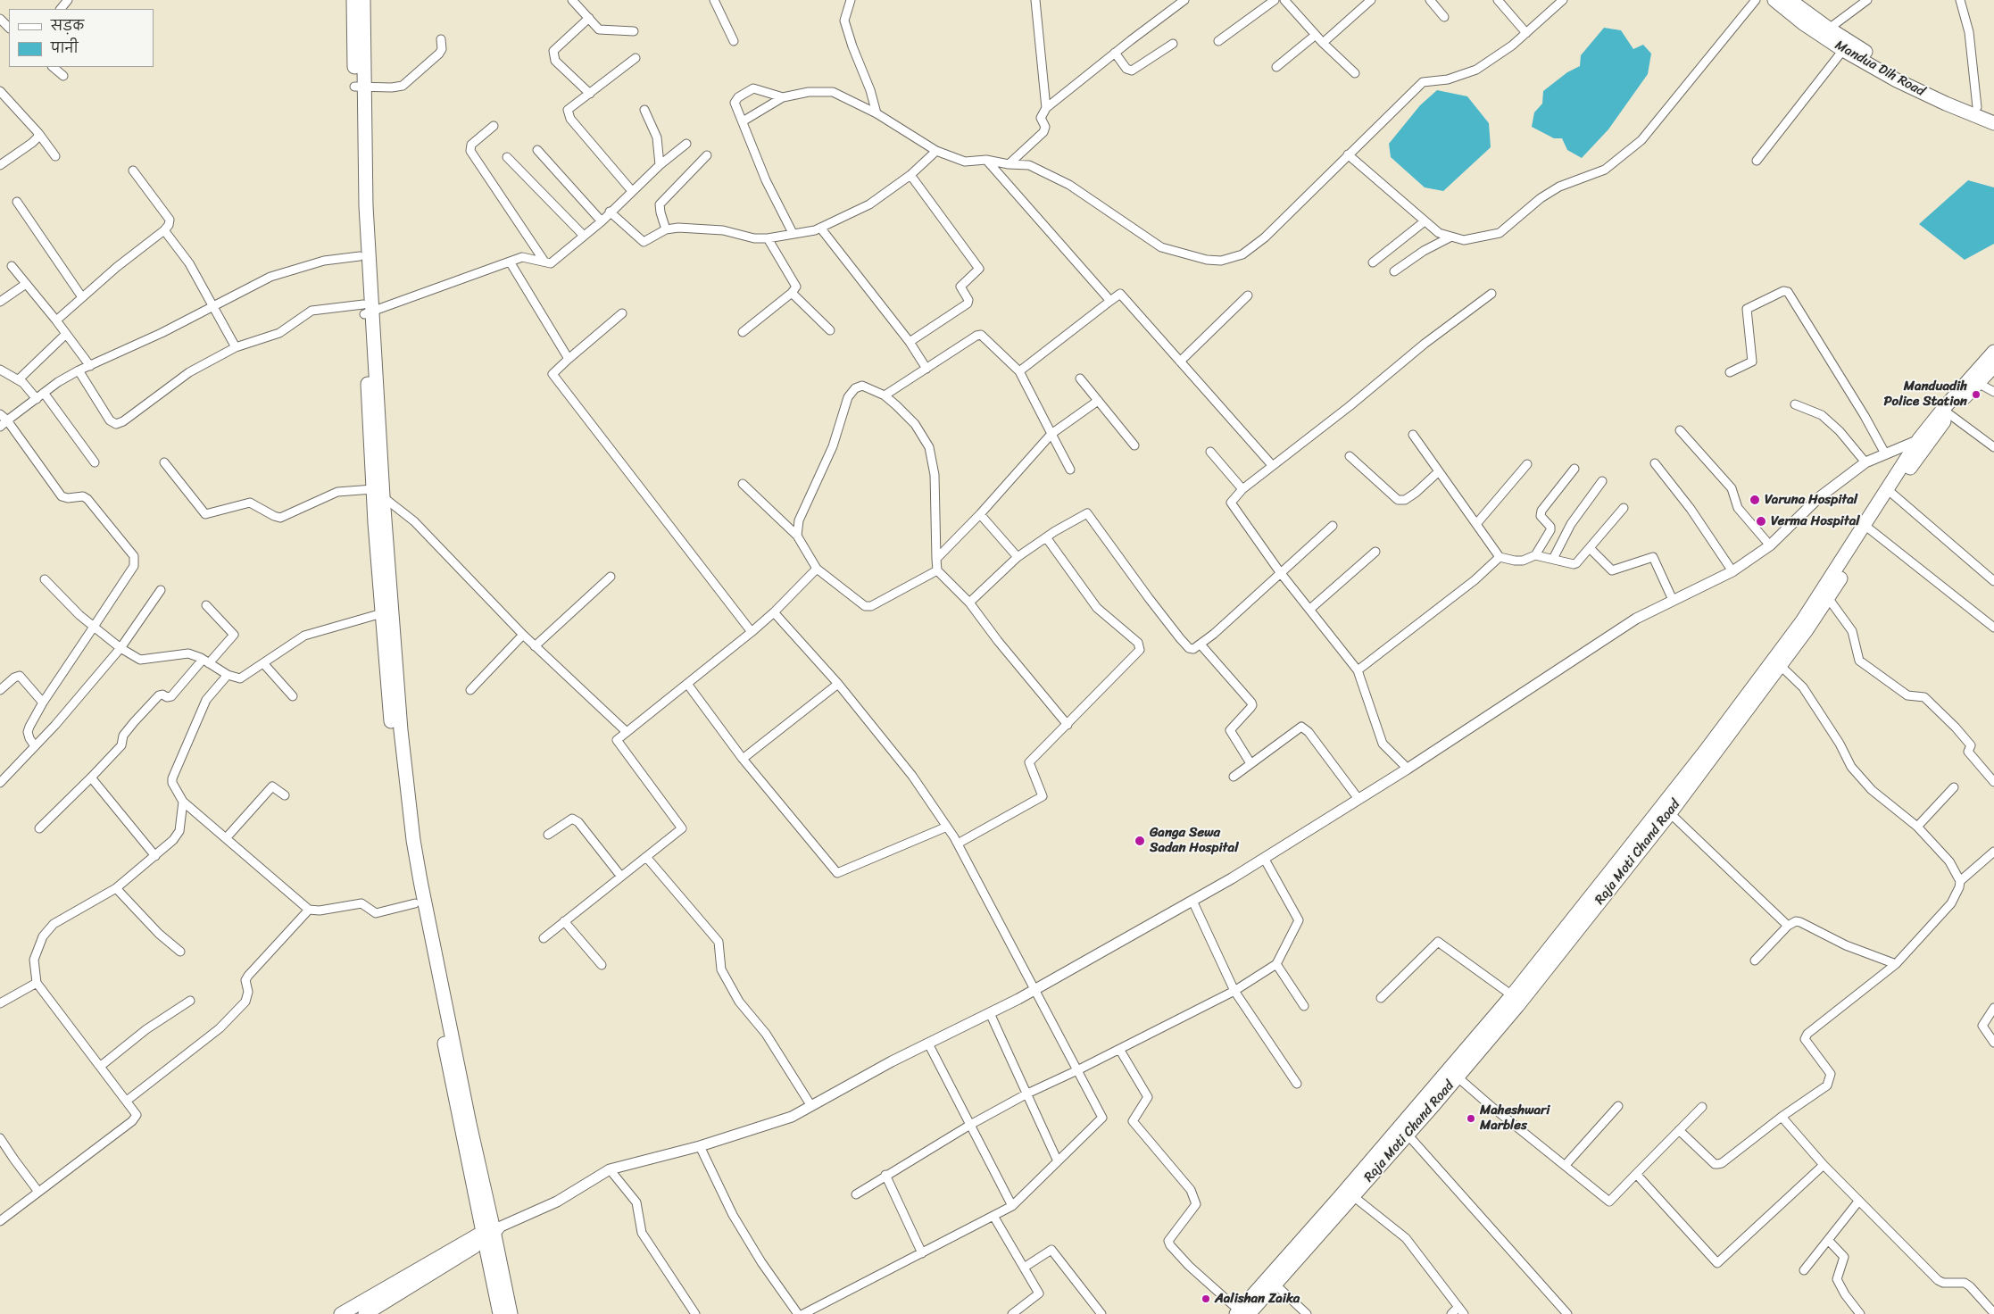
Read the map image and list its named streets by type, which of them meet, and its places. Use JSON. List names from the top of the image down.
{
  "streets": {
    "main road": ["Mandua Dih Road", "Raja Moti Chand Road"]
  },
  "places": [
    "Manduadih Police Station",
    "Varuna Hospital",
    "Verma Hospital",
    "Ganga Sewa Sadan Hospital",
    "Maheshwari Marbles",
    "Aalishan Zaika"
  ],
  "legend": ["सड़क", "पानी"]
}
